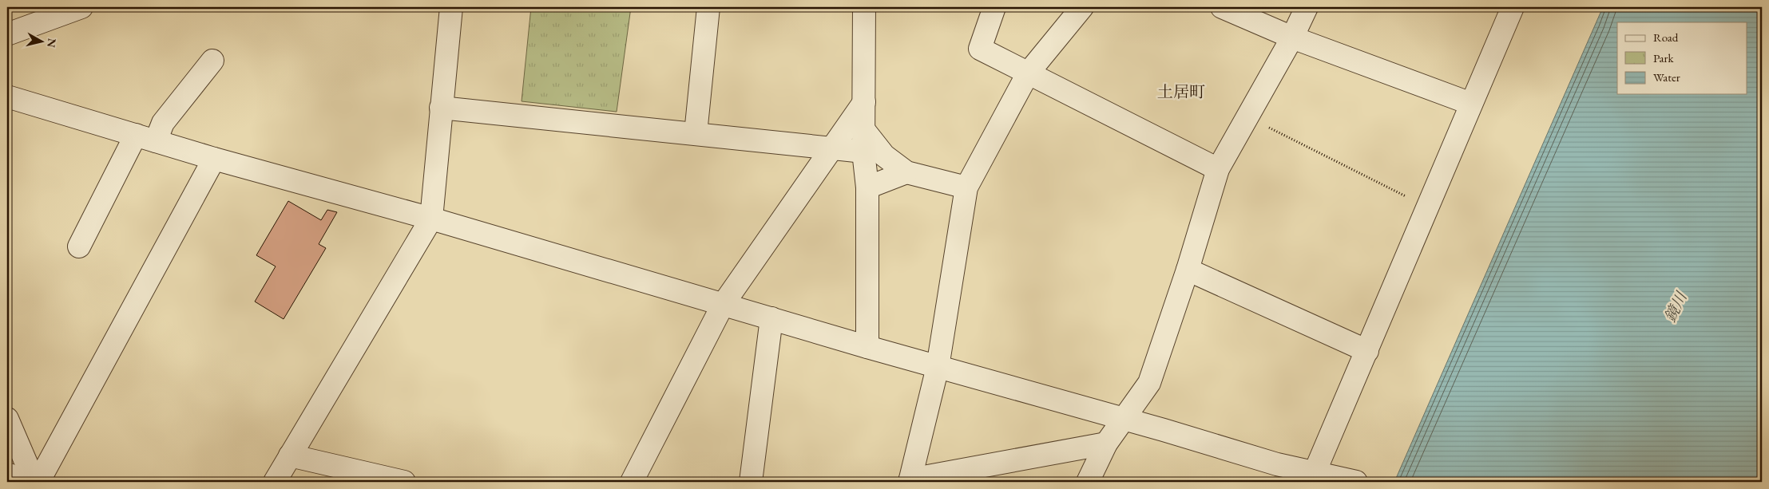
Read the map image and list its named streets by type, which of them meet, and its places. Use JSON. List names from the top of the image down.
{
  "districts": ["土居町"],
  "water": ["鏡川"],
  "legend": ["Road", "Park", "Water"],
  "north": "right"
}
